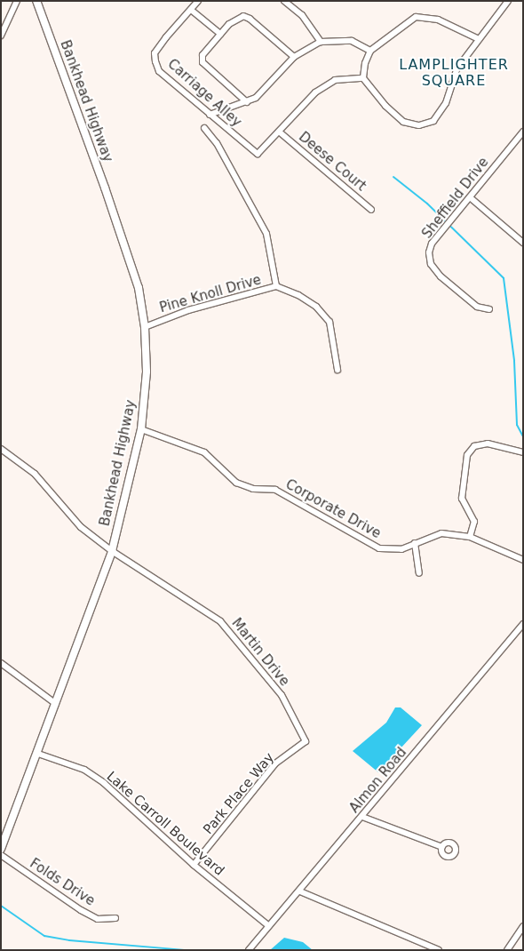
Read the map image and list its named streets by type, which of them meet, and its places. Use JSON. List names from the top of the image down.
{
  "streets": {
    "main road": ["Bankhead Highway"],
    "street": [
      "Carriage Alley",
      "Deese Court",
      "Sheffield Drive",
      "Pine Knoll Drive",
      "Corporate Drive",
      "Martin Drive",
      "Almon Road",
      "Park Place Way",
      "Lake Carroll Boulevard",
      "Folds Drive"
    ]
  },
  "crossings": [
    ["Carriage Alley", "Deese Court"],
    ["Bankhead Highway", "Pine Knoll Drive"],
    ["Bankhead Highway", "Corporate Drive"],
    ["Bankhead Highway", "Martin Drive"],
    ["Bankhead Highway", "Lake Carroll Boulevard"],
    ["Martin Drive", "Park Place Way"],
    ["Almon Road", "Lake Carroll Boulevard"],
    ["Park Place Way", "Lake Carroll Boulevard"]
  ],
  "districts": ["LAMPLIGHTER SQUARE"]
}
